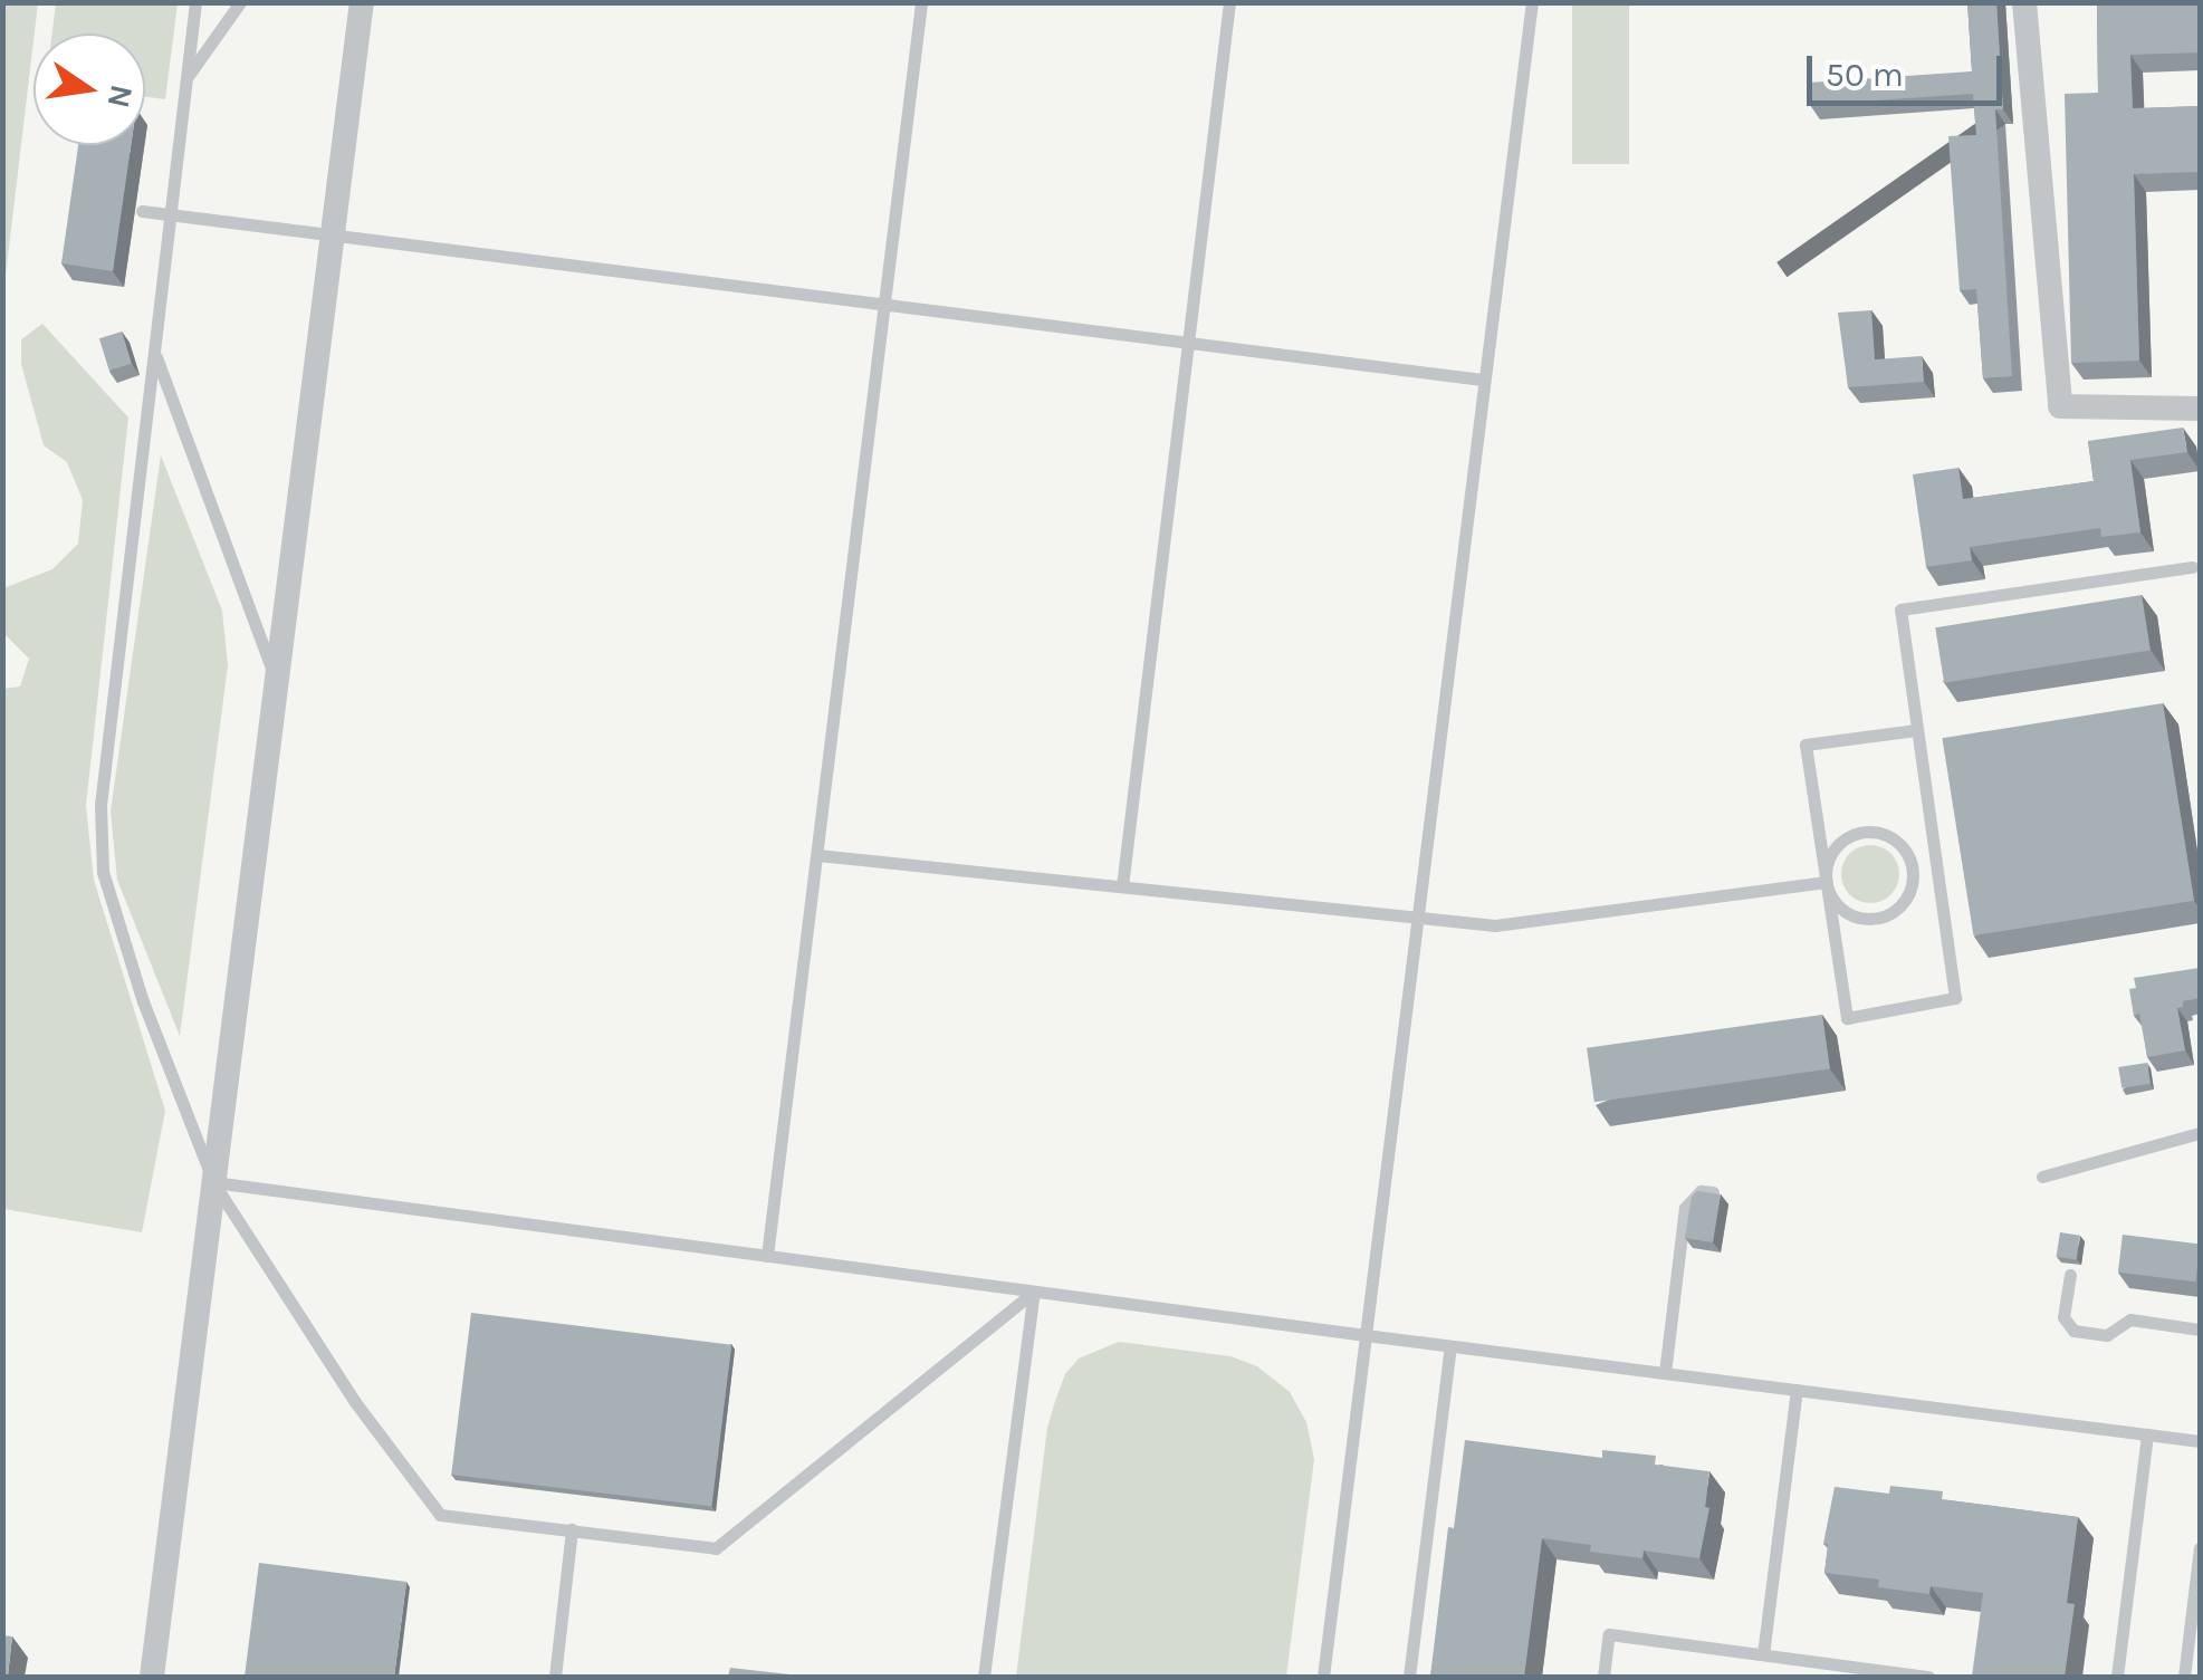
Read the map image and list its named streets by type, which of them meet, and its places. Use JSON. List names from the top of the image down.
{
  "scale_bar": "50 m",
  "north": "right"
}
